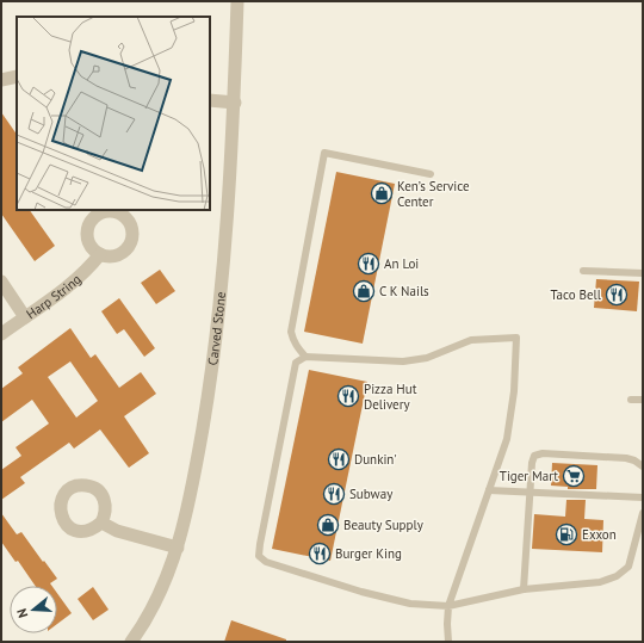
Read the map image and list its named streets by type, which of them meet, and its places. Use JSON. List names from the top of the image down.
{
  "streets": {
    "street": ["Harp String", "Carved Stone"]
  },
  "places": {
    "shop": ["Ken’s Service Center", "C K Nails", "Beauty Supply"],
    "restaurant": [
      "An Loi",
      "Taco Bell",
      "Pizza Hut Delivery",
      "Dunkin'",
      "Subway",
      "Burger King"
    ],
    "supermarket": ["Tiger Mart"],
    "fuel station": ["Exxon"]
  },
  "north": "left"
}
